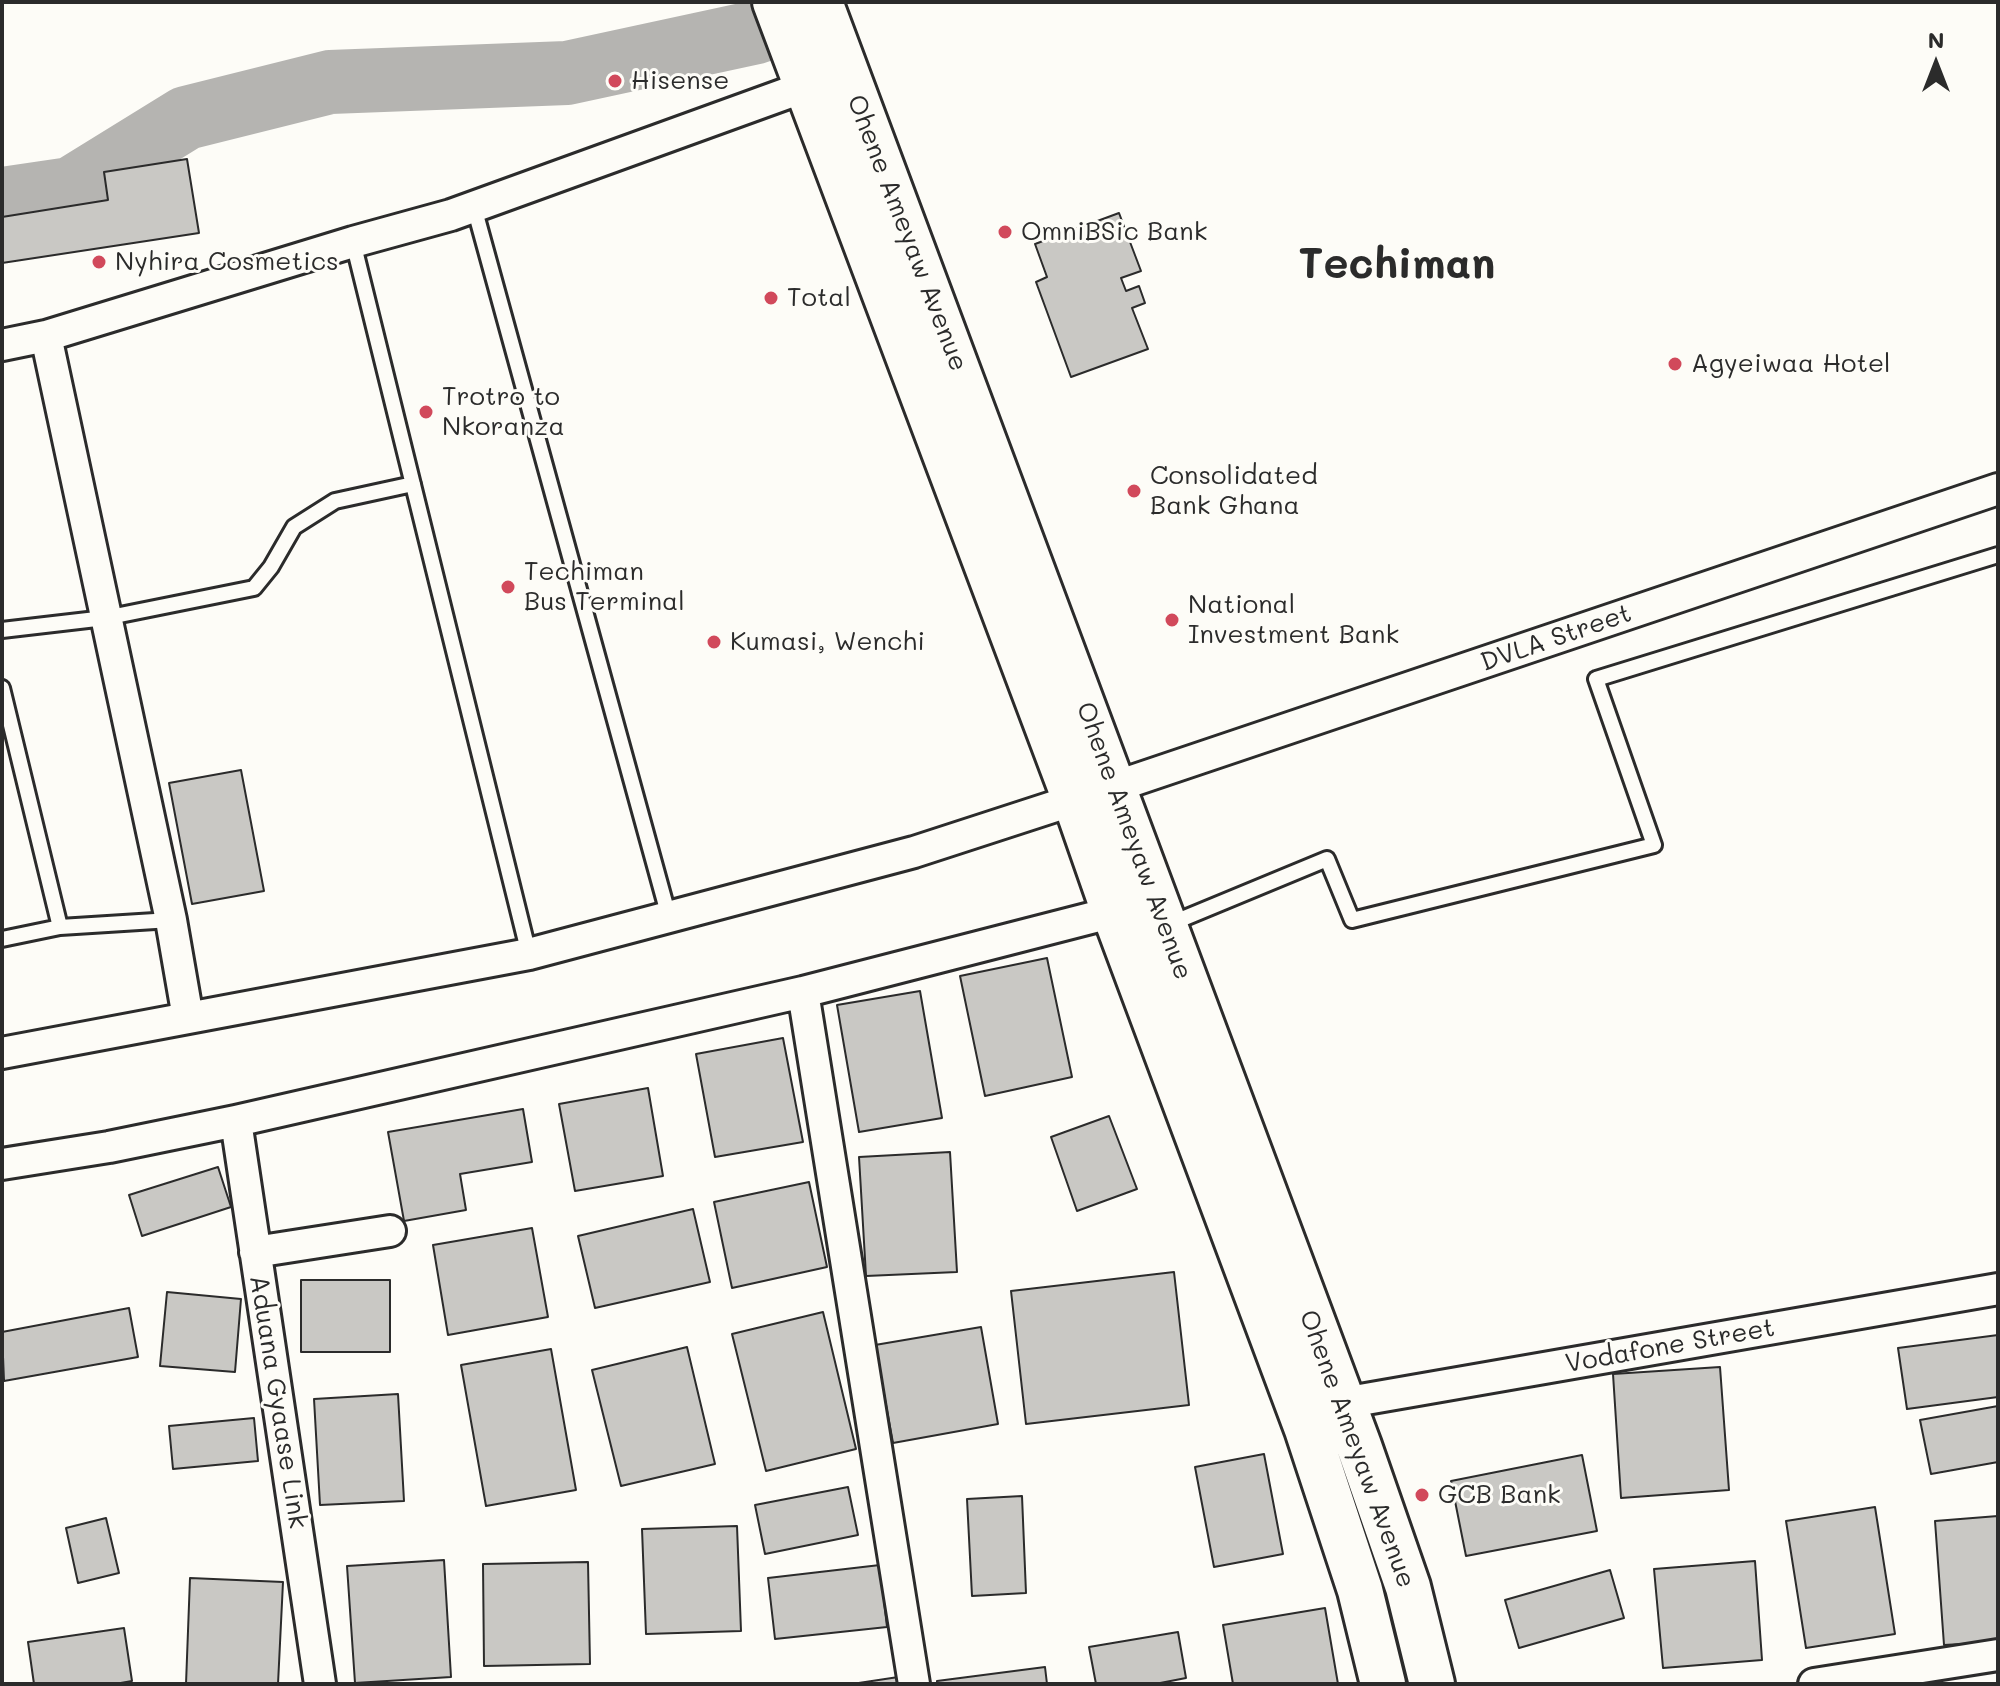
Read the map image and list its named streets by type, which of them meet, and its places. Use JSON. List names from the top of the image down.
{
  "streets": {
    "highway": ["Ohene Ameyaw Avenue"],
    "street": ["DVLA Street", "Vodafone Street", "Aduana Gyaase Link"]
  },
  "crossings": [
    ["Ohene Ameyaw Avenue", "DVLA Street"],
    ["Ohene Ameyaw Avenue", "Vodafone Street"]
  ],
  "districts": ["Techiman"],
  "places": [
    "Hisense",
    "OmniBSic Bank",
    "Nyhira Cosmetics",
    "Total",
    "Agyeiwaa Hotel",
    "Trotro to Nkoranza",
    "Consolidated Bank Ghana",
    "Techiman Bus Terminal",
    "National Investment Bank",
    "Kumasi, Wenchi",
    "GCB Bank"
  ],
  "north": "top"
}
